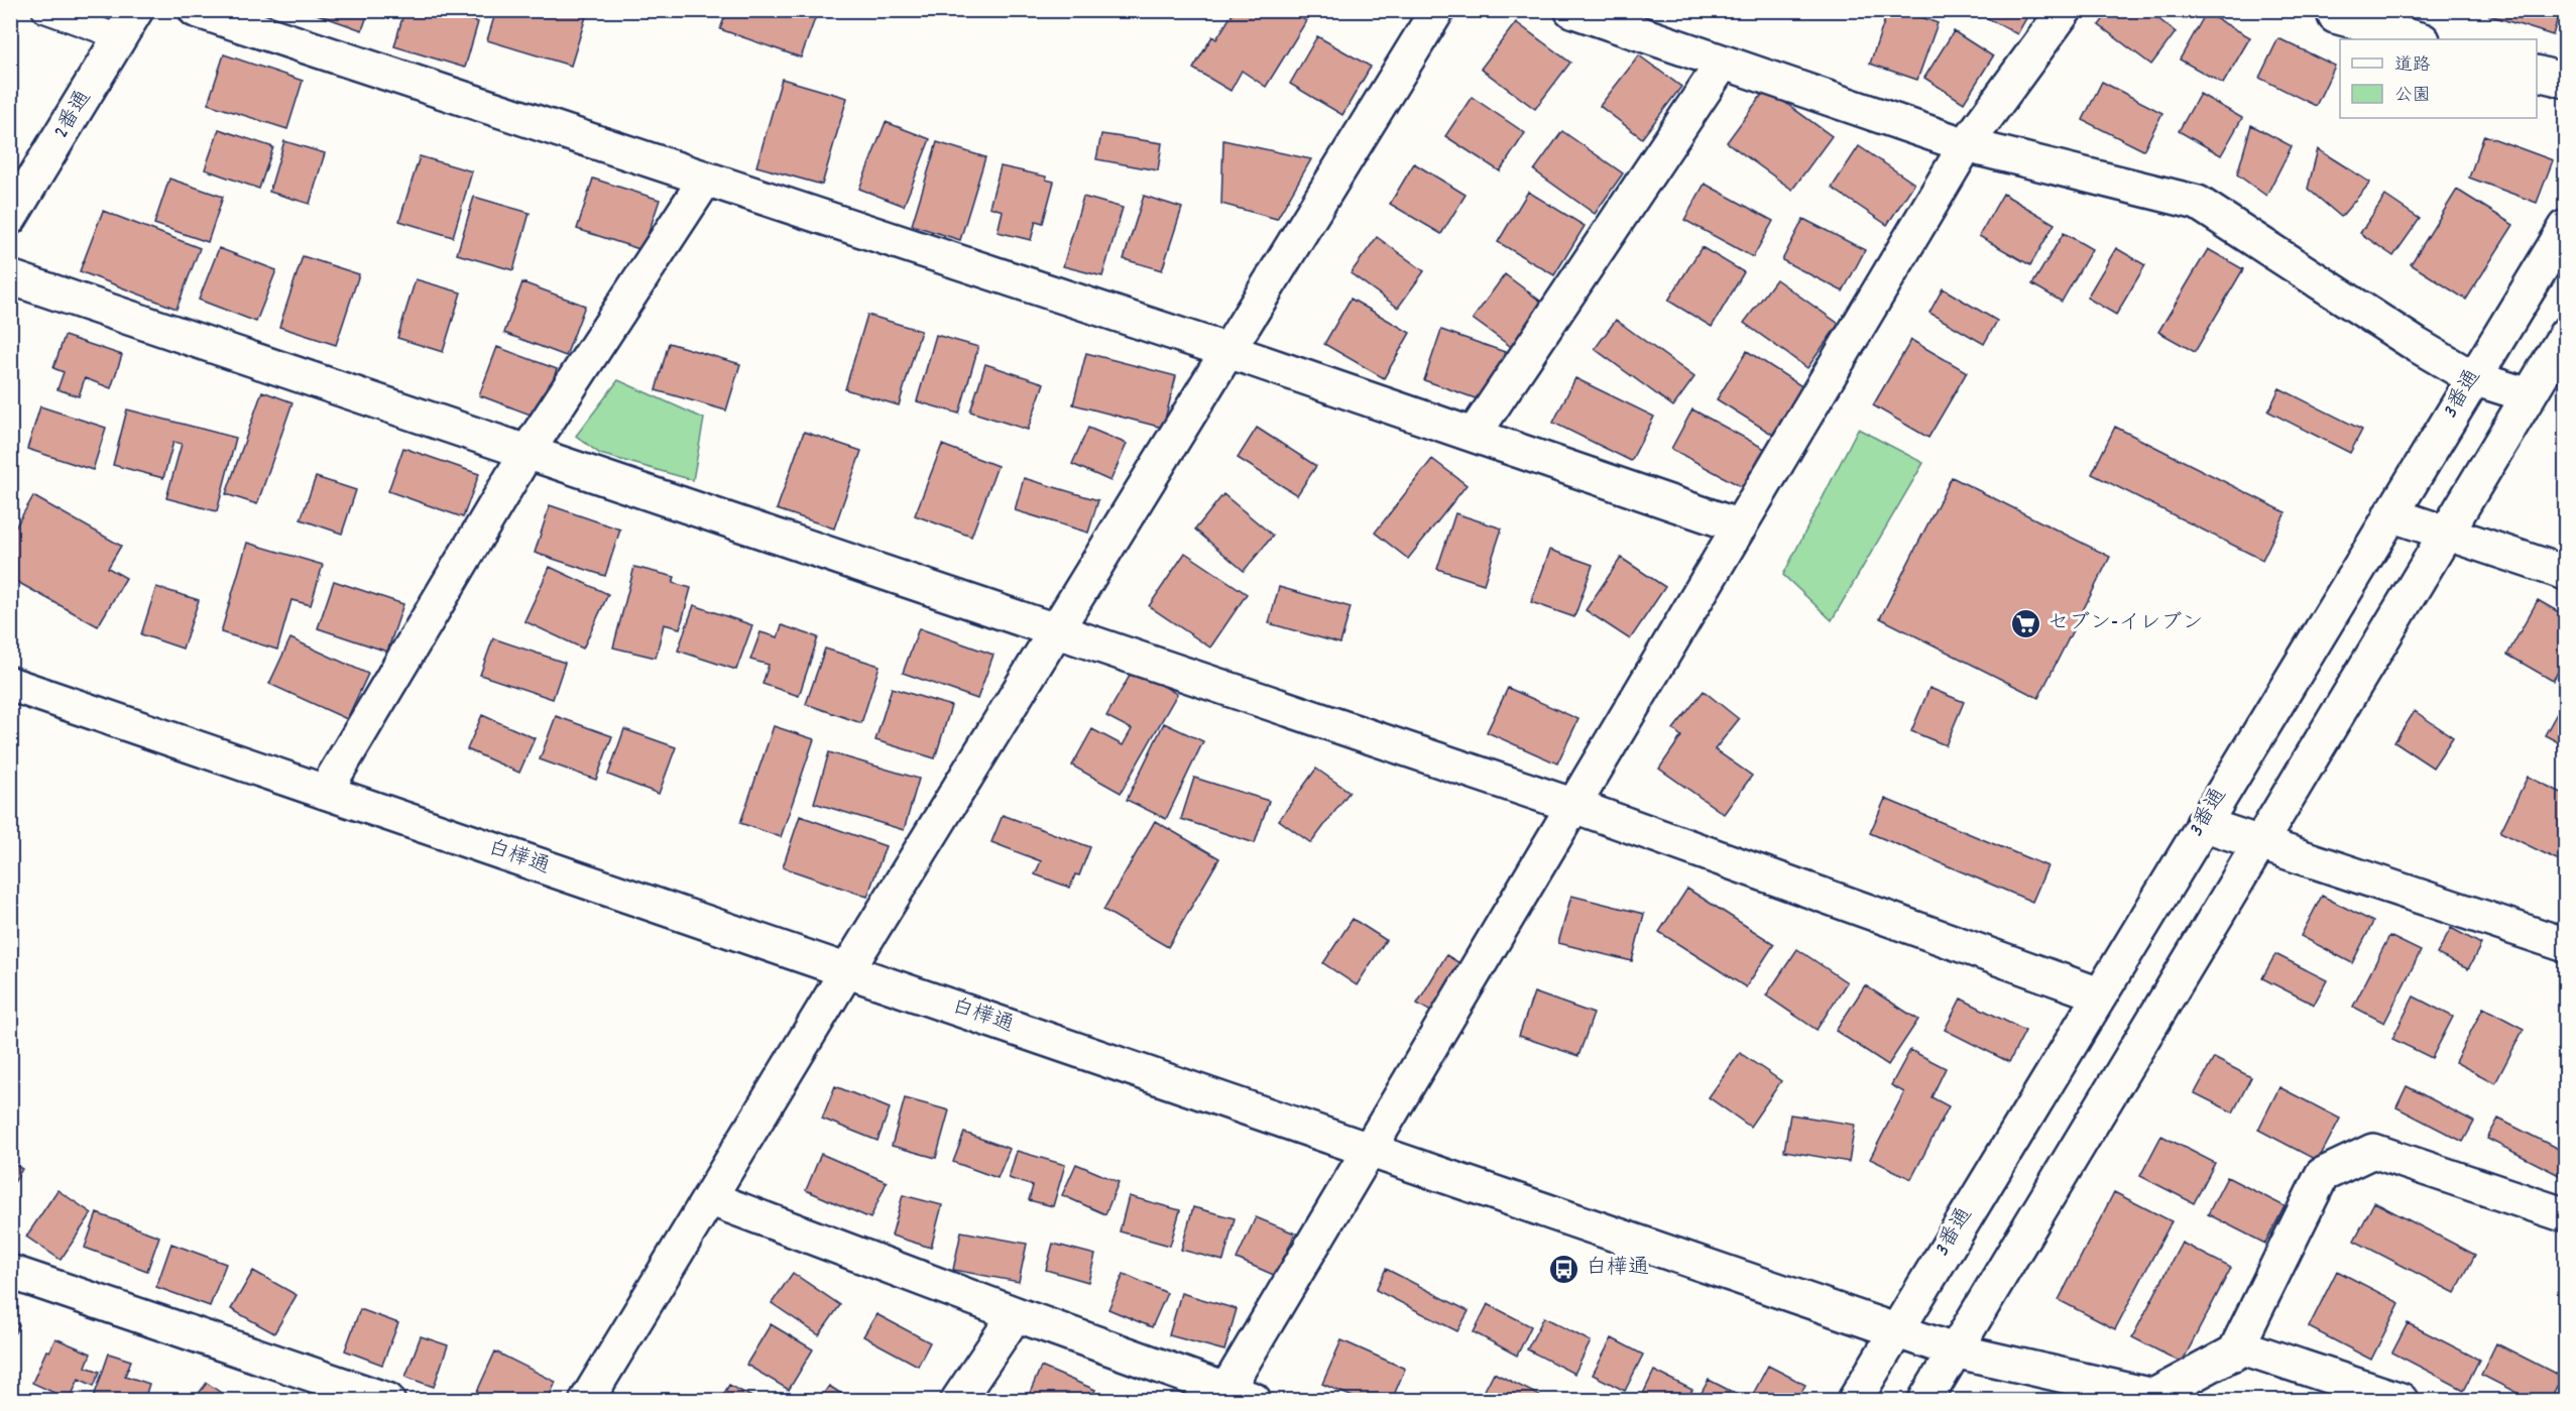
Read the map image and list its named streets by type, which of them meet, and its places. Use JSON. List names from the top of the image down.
{
  "streets": {
    "street": ["2番通", "3番通", "白樺通"]
  },
  "crossings": [
    ["3番通", "白樺通"]
  ],
  "places": {
    "supermarket": ["セブン-イレブン"],
    "bus stop": ["白樺通"]
  },
  "legend": ["道路", "公園"]
}
